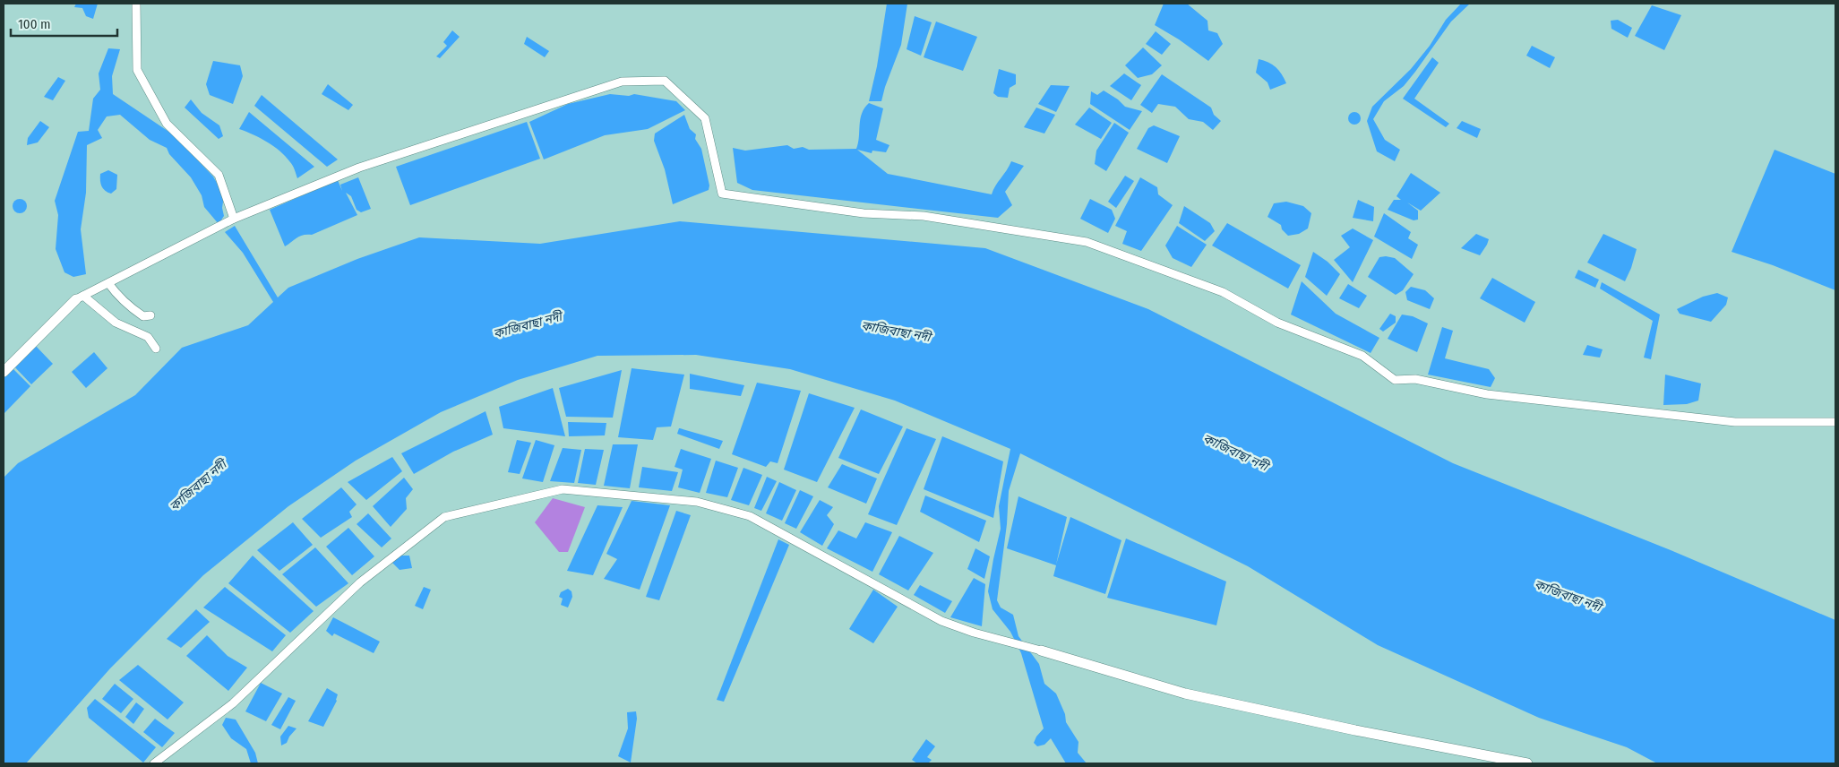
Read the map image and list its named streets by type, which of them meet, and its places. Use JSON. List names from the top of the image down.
{
  "water": ["কাজিবাছা নদী"],
  "scale_bar": "100 m"
}
